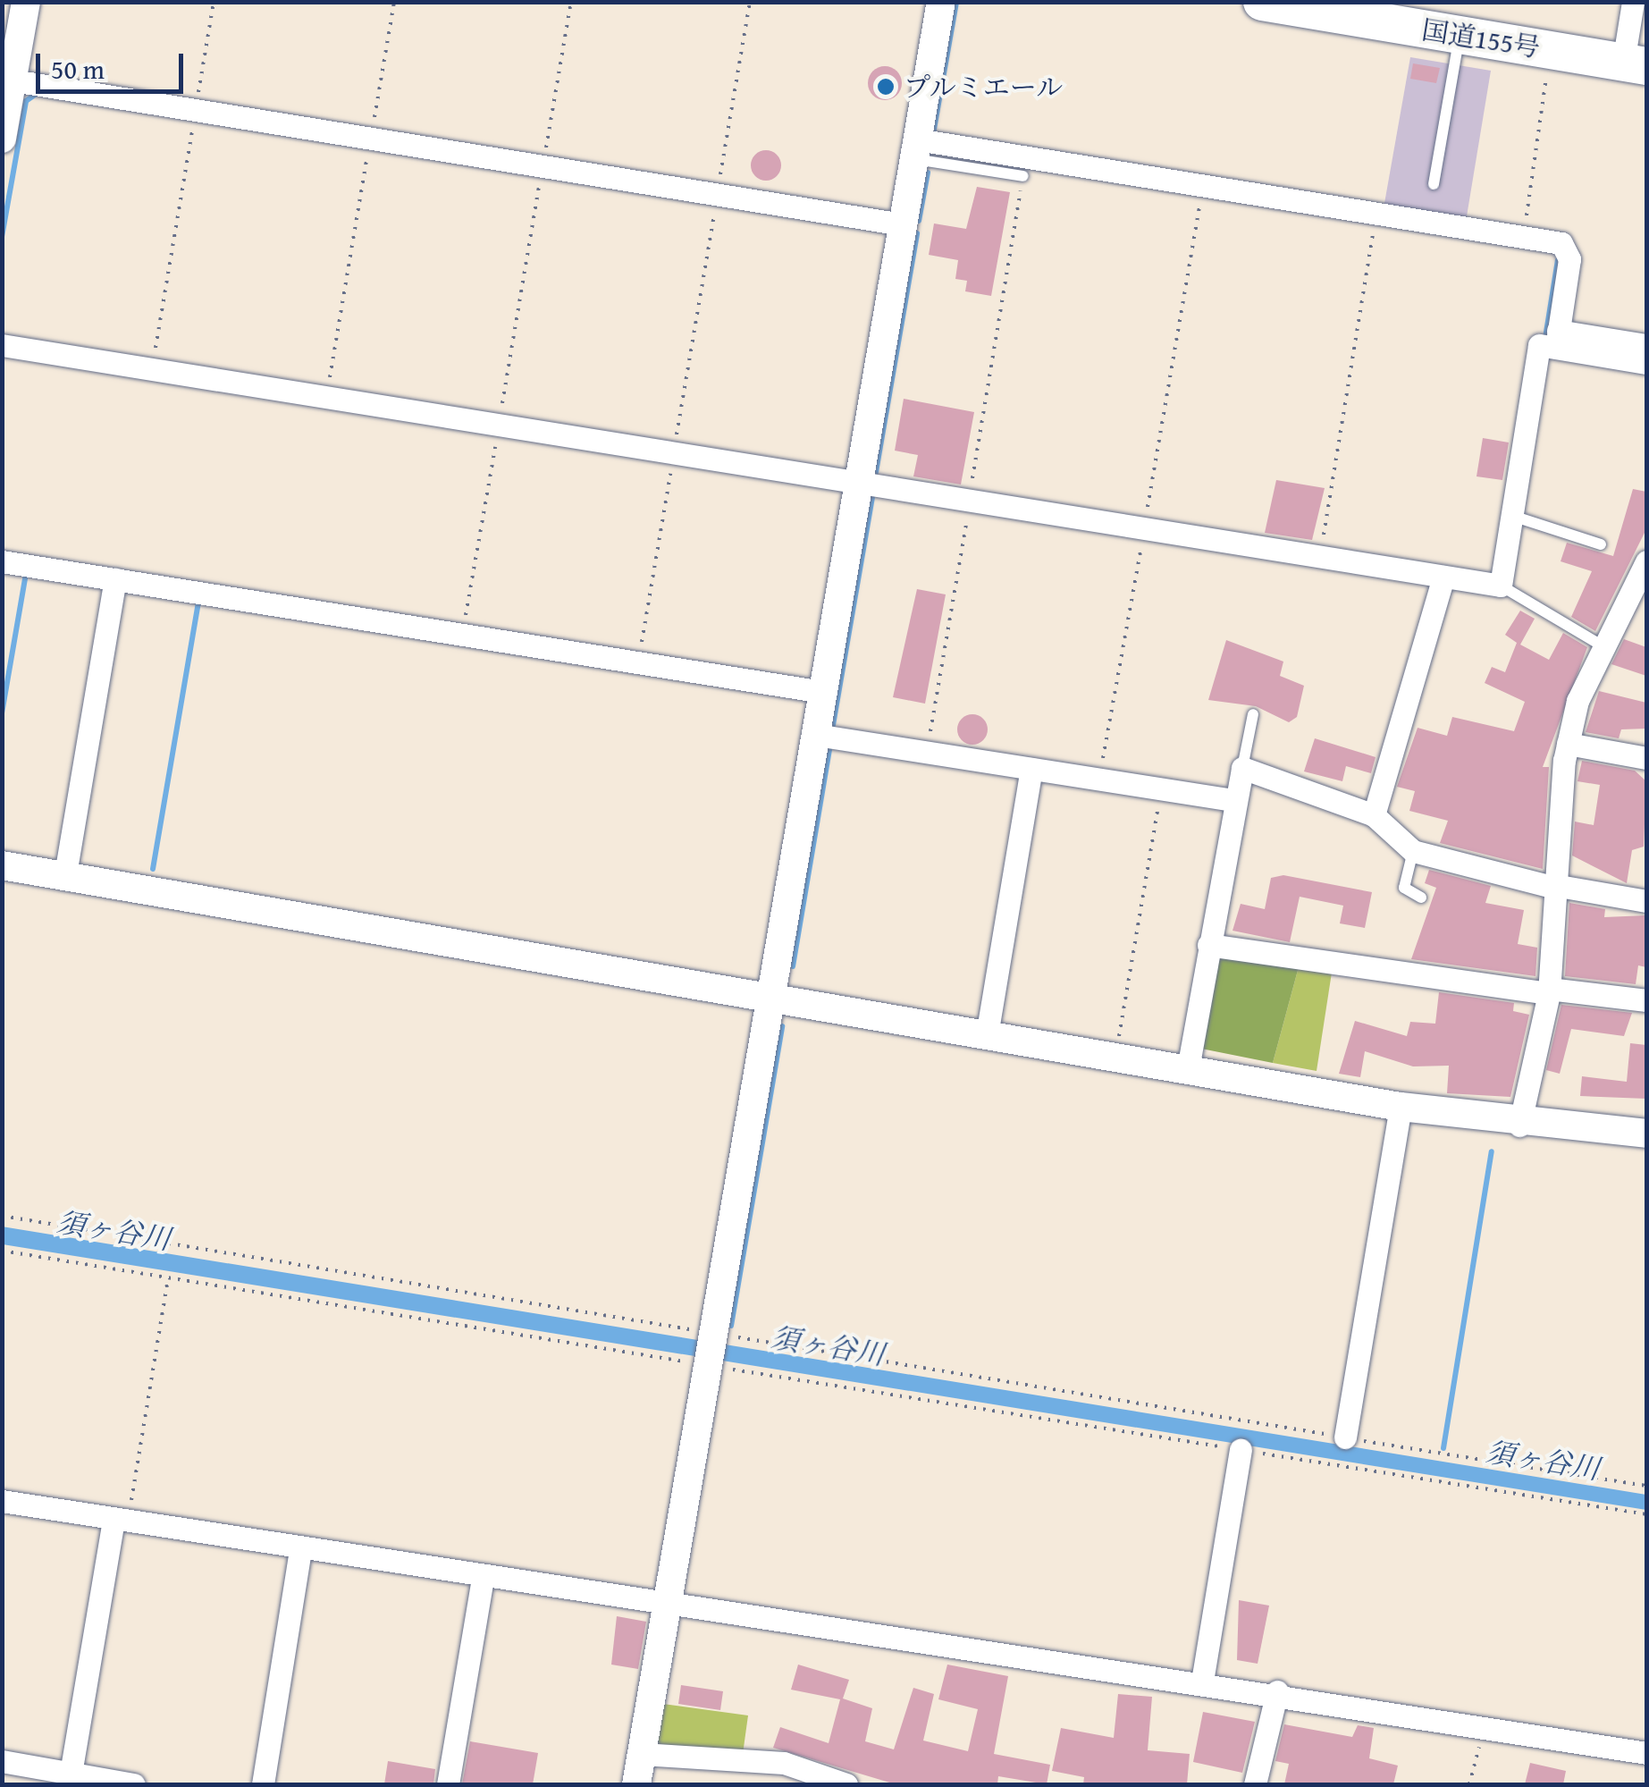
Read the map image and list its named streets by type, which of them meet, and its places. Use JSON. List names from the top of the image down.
{
  "streets": {
    "highway": ["国道155号"]
  },
  "water": ["須ヶ谷川"],
  "places": ["プルミエール"],
  "scale_bar": "50 m"
}
